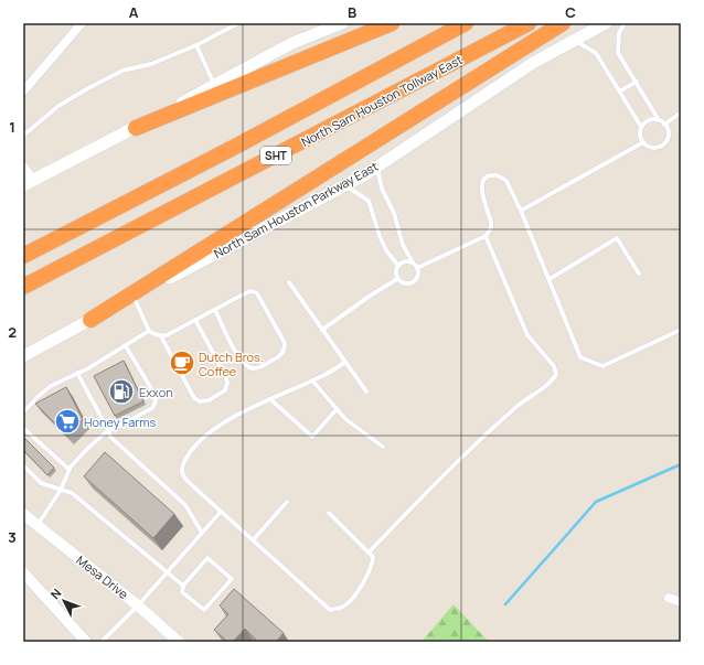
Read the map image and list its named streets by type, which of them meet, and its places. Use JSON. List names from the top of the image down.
{
  "streets": {
    "highway": ["North Sam Houston Tollway East", "SHT"],
    "main road": ["North Sam Houston Parkway East"],
    "street": ["Mesa Drive"]
  },
  "places": {
    "cafe": ["Dutch Bros. Coffee"],
    "fuel station": ["Exxon"],
    "supermarket": ["Honey Farms"]
  },
  "north": "top left",
  "grid": {
    "columns": ["A", "B", "C"],
    "rows": ["1", "2", "3"]
  }
}
